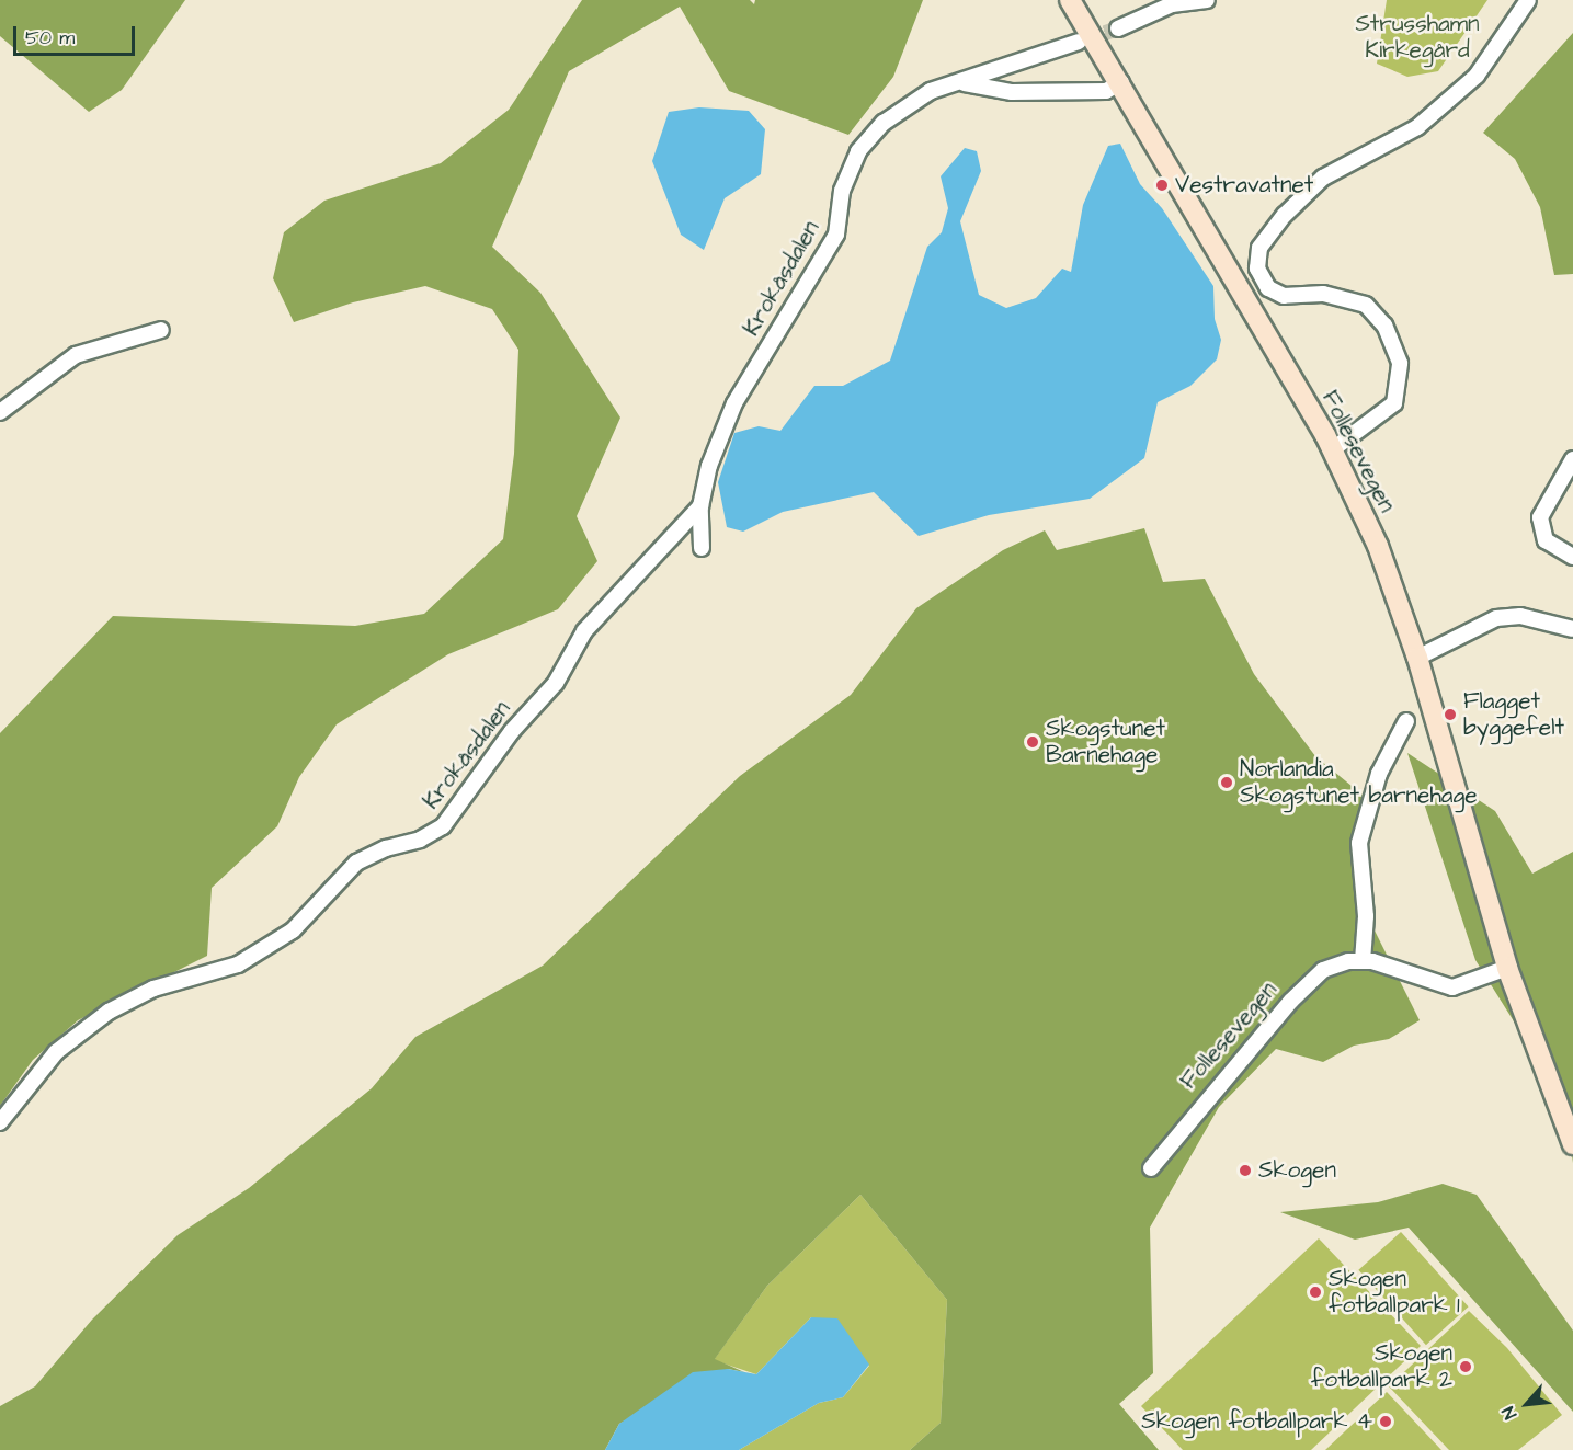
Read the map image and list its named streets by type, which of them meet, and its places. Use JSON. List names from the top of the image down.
{
  "streets": {
    "main road": ["Follesevegen"],
    "street": ["Krokåsdalen"]
  },
  "crossings": [
    ["Krokåsdalen", "Follesevegen"]
  ],
  "parks": ["Strusshamn Kirkegård"],
  "places": [
    "Vestravatnet",
    "Flagget byggefelt",
    "Skogstunet Barnehage",
    "Norlandia Skogstunet barnehage",
    "Skogen",
    "Skogen fotballpark 1",
    "Skogen fotballpark 2",
    "Skogen fotballpark 4"
  ],
  "scale_bar": "50 m",
  "north": "bottom left"
}
